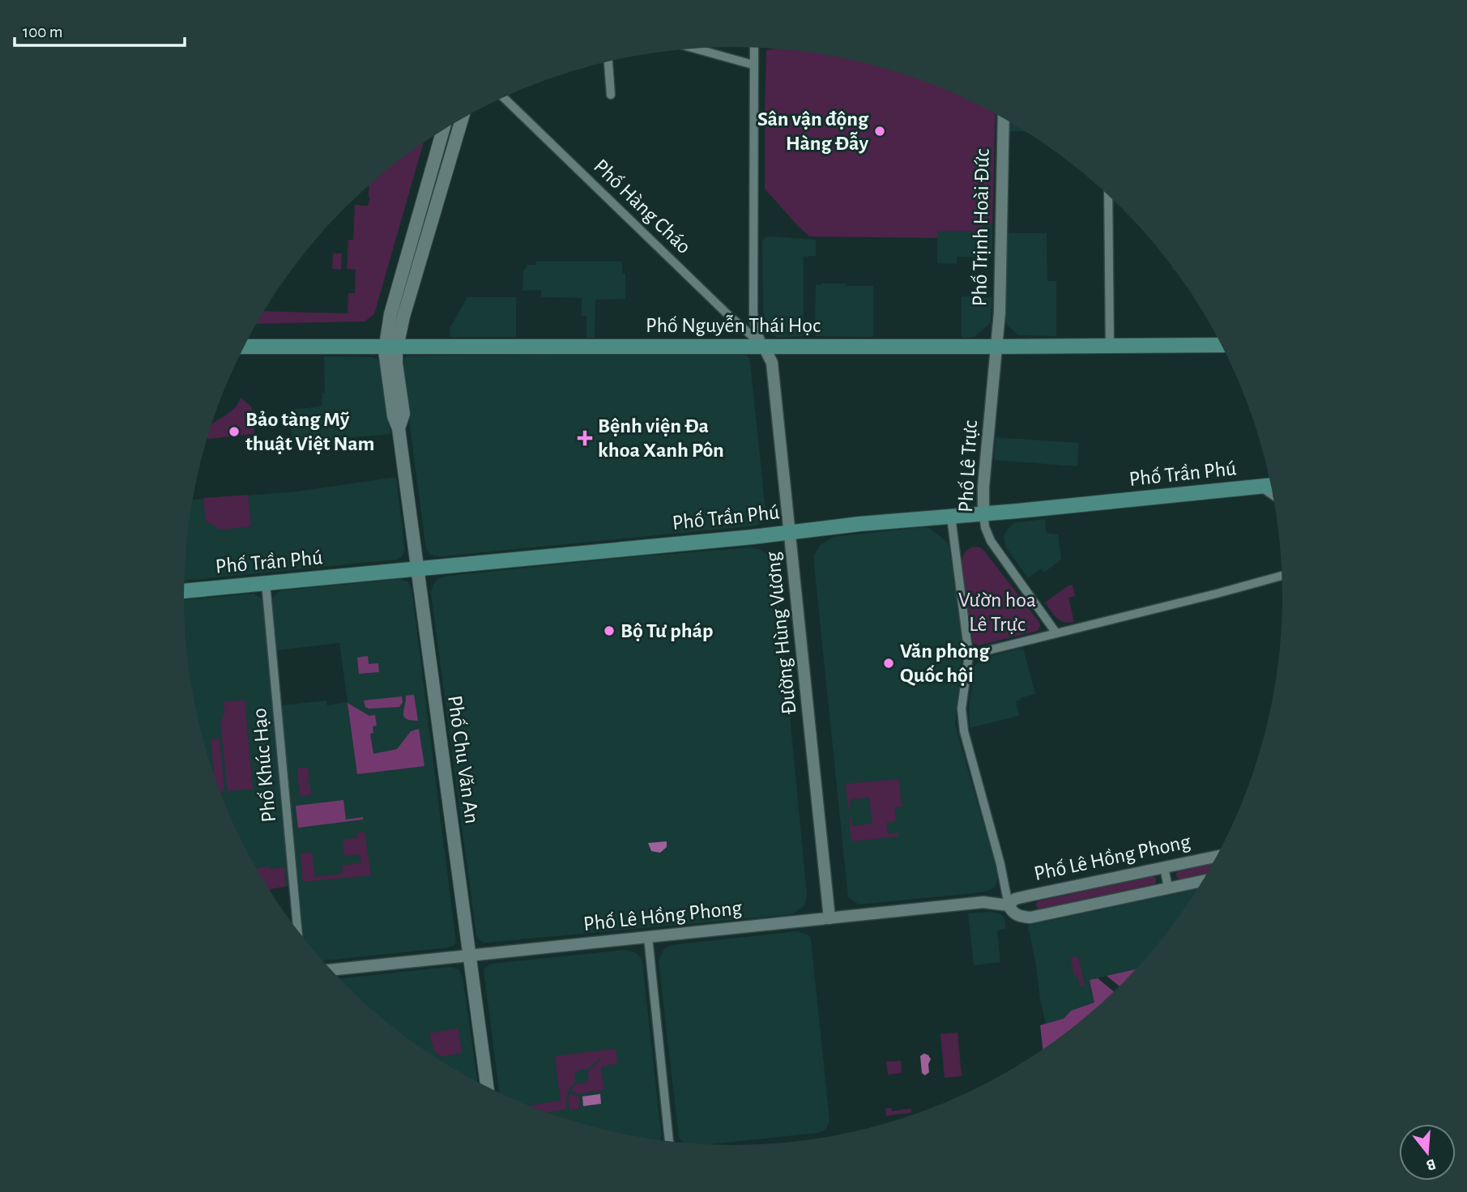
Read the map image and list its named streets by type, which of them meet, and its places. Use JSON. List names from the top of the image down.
{
  "streets": {
    "main road": ["Phố Nguyễn Thái Học", "Phố Trần Phú", "Phố Chu Văn An"],
    "street": [
      "Phố Hàng Cháo",
      "Phố Trịnh Hoài Đức",
      "Phố Lê Trực",
      "Đường Hùng Vương",
      "Phố Khúc Hạo",
      "Phố Lê Hồng Phong"
    ]
  },
  "crossings": [
    ["Phố Hàng Cháo", "Phố Nguyễn Thái Học"],
    ["Phố Hàng Cháo", "Đường Hùng Vương"],
    ["Phố Trịnh Hoài Đức", "Phố Nguyễn Thái Học"],
    ["Phố Trịnh Hoài Đức", "Phố Lê Trực"],
    ["Phố Nguyễn Thái Học", "Phố Lê Trực"],
    ["Phố Nguyễn Thái Học", "Đường Hùng Vương"],
    ["Phố Nguyễn Thái Học", "Phố Chu Văn An"],
    ["Phố Lê Trực", "Phố Trần Phú"],
    ["Phố Trần Phú", "Đường Hùng Vương"],
    ["Phố Trần Phú", "Phố Chu Văn An"],
    ["Phố Trần Phú", "Phố Khúc Hạo"],
    ["Đường Hùng Vương", "Phố Lê Hồng Phong"],
    ["Phố Chu Văn An", "Phố Lê Hồng Phong"]
  ],
  "parks": ["Vườn hoa Lê Trực"],
  "places": {
    "other": [
      "Sân vận động Hàng Đẫy",
      "Bảo tàng Mỹ thuật Việt Nam",
      "Bộ Tư pháp",
      "Văn phòng Quốc hội"
    ],
    "health": ["Bệnh viện Đa khoa Xanh Pôn"]
  },
  "scale_bar": "100 m",
  "north": "bottom"
}
